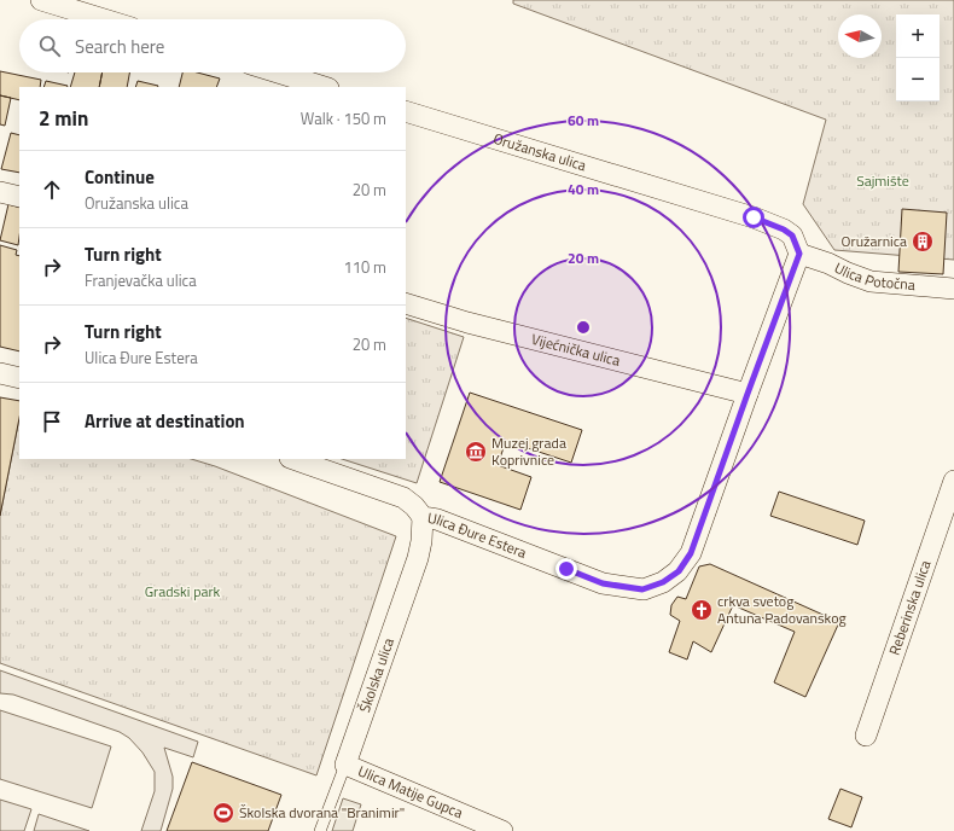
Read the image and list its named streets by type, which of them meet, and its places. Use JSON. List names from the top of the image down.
{
  "streets": {
    "street": [
      "Oružanska ulica",
      "Ulica Potočna",
      "Vijećnička ulica",
      "Ulica Đure Estera",
      "Reberinska ulica",
      "Školska ulica",
      "Ulica Matije Gupca"
    ]
  },
  "crossings": [
    ["Oružanska ulica", "Ulica Potočna"],
    ["Vijećnička ulica", "Ulica Đure Estera"],
    ["Ulica Đure Estera", "Školska ulica"],
    ["Školska ulica", "Ulica Matije Gupca"]
  ],
  "parks": ["Sajmište", "Gradski park"],
  "places": {
    "building": ["Oružarnica"],
    "museum": ["Muzej grada Koprivnice"],
    "church": ["crkva svetog Antuna Padovanskog"],
    "sports": ["Školska dvorana \"Branimir\""]
  },
  "north": "left",
  "page": {
    "map_buttons": ["+", "−"],
    "search": "Search here",
    "heading": ["2 min", "Walk · 150 m"],
    "list": [
      ["Continue", "Oružanska ulica", "20 m"],
      ["Turn right", "Franjevačka ulica", "110 m"],
      ["Turn right", "Ulica Đure Estera", "20 m"],
      "Arrive at destination"
    ]
  },
  "rings": ["60 m", "40 m", "20 m"]
}
